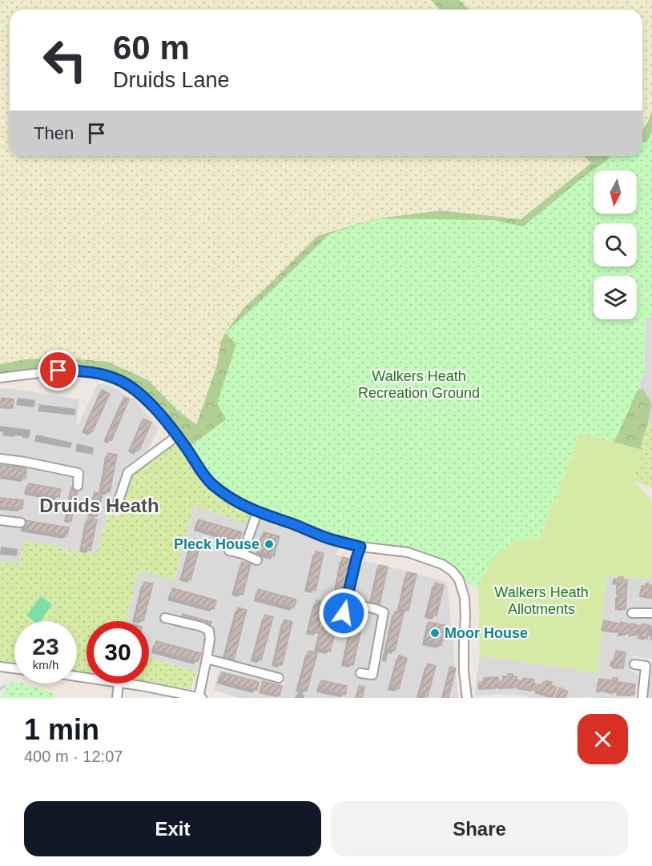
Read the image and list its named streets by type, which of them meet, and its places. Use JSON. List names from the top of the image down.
{
  "districts": ["Druids Heath"],
  "parks": ["Walkers Heath Recreation Ground", "Walkers Heath Allotments"],
  "places": ["Pleck House", "Moor House"],
  "north": "bottom",
  "page": {
    "turn": ["60 m", "Druids Lane"],
    "then": "Then",
    "speed": "23 km/h",
    "limit": "30",
    "heading": ["1 min", "400 m · 12:07"],
    "buttons": ["Exit", "Share"]
  }
}
